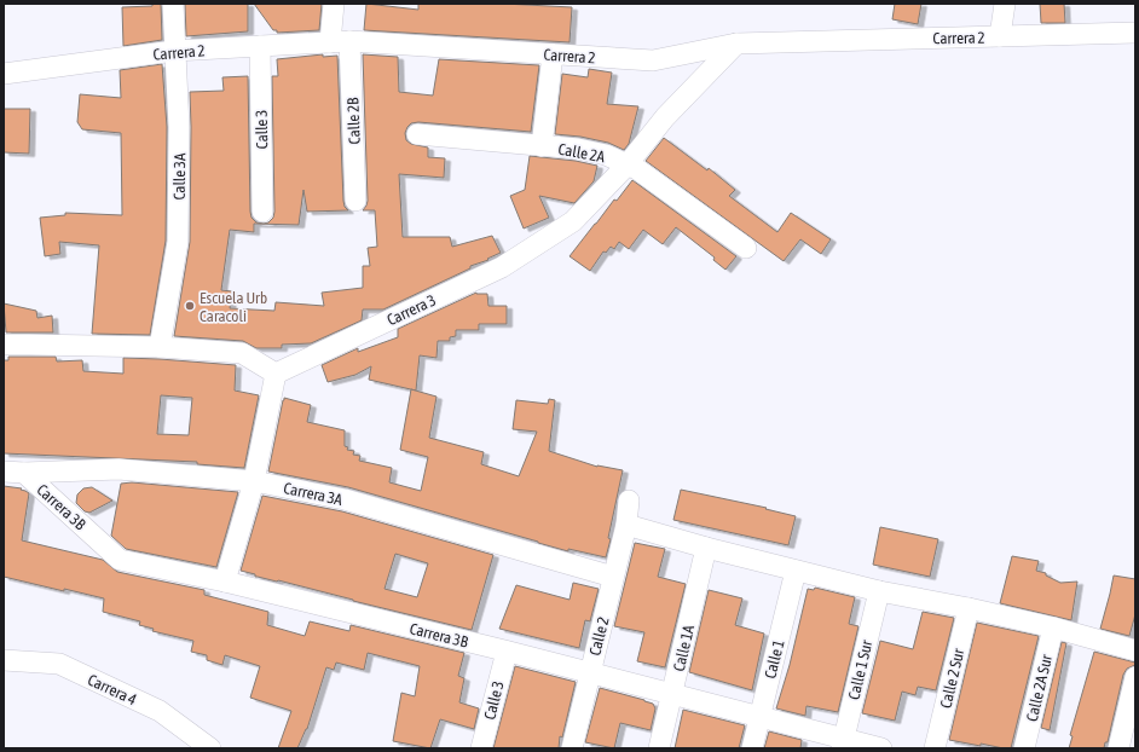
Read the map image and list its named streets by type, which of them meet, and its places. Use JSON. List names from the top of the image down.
{
  "streets": {
    "street": [
      "Carrera 2",
      "Calle 2B",
      "Calle 3",
      "Calle 2A",
      "Calle 3A",
      "Carrera 3",
      "Carrera 3A",
      "Carrera 3B",
      "Calle 2",
      "Calle 1A",
      "Calle 1",
      "Calle 1 Sur",
      "Calle 2 Sur",
      "Calle 2A Sur",
      "Carrera 4"
    ]
  },
  "crossings": [
    ["Carrera 2", "Calle 2B"],
    ["Carrera 2", "Calle 3"],
    ["Carrera 2", "Calle 3A"],
    ["Carrera 2", "Carrera 3"],
    ["Calle 3", "Carrera 3B"],
    ["Calle 2A", "Carrera 3"],
    ["Carrera 3A", "Carrera 3B"],
    ["Carrera 3A", "Calle 2"],
    ["Carrera 3B", "Calle 2"],
    ["Carrera 3B", "Calle 1A"],
    ["Carrera 3B", "Calle 1"],
    ["Carrera 3B", "Calle 1 Sur"]
  ],
  "places": ["Escuela Urb Caracoli"]
}
